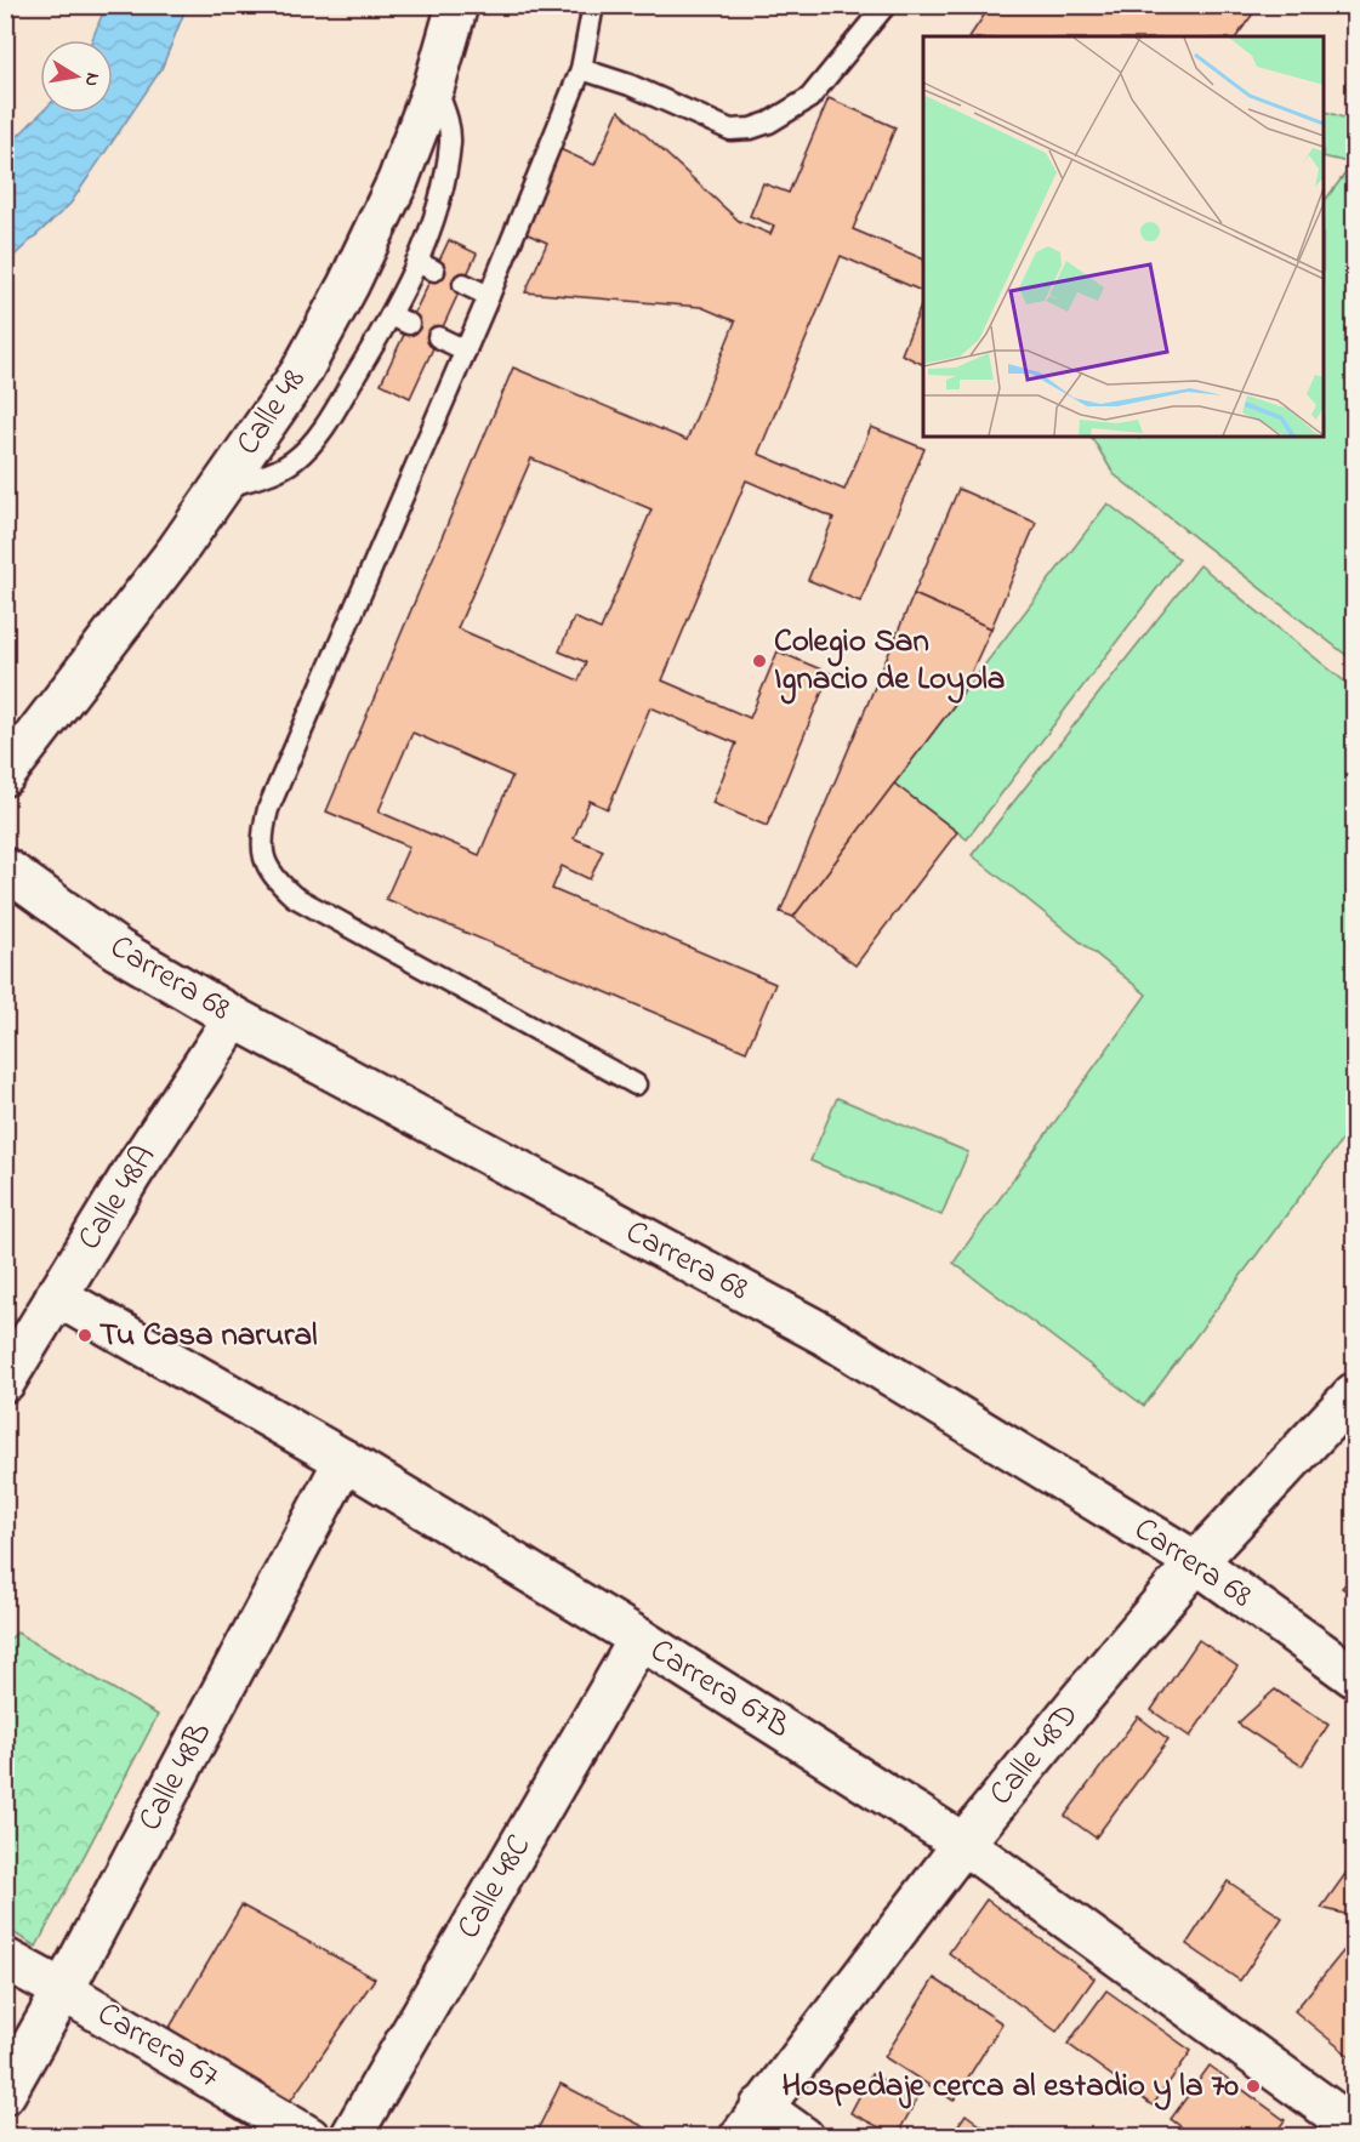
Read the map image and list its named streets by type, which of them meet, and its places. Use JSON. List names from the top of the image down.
{
  "streets": {
    "street": [
      "Calle 48",
      "Carrera 68",
      "Calle 48A",
      "Carrera 67B",
      "Calle 48D",
      "Calle 48B",
      "Calle 48C",
      "Carrera 67"
    ]
  },
  "crossings": [
    ["Carrera 68", "Calle 48A"],
    ["Carrera 68", "Calle 48D"],
    ["Calle 48A", "Carrera 67B"],
    ["Carrera 67B", "Calle 48D"],
    ["Carrera 67B", "Calle 48B"],
    ["Carrera 67B", "Calle 48C"],
    ["Calle 48B", "Carrera 67"]
  ],
  "places": ["Colegio San Ignacio de Loyola", "Tu Casa narural", "Hospedaje cerca al estadio y la 70"],
  "north": "right"
}
